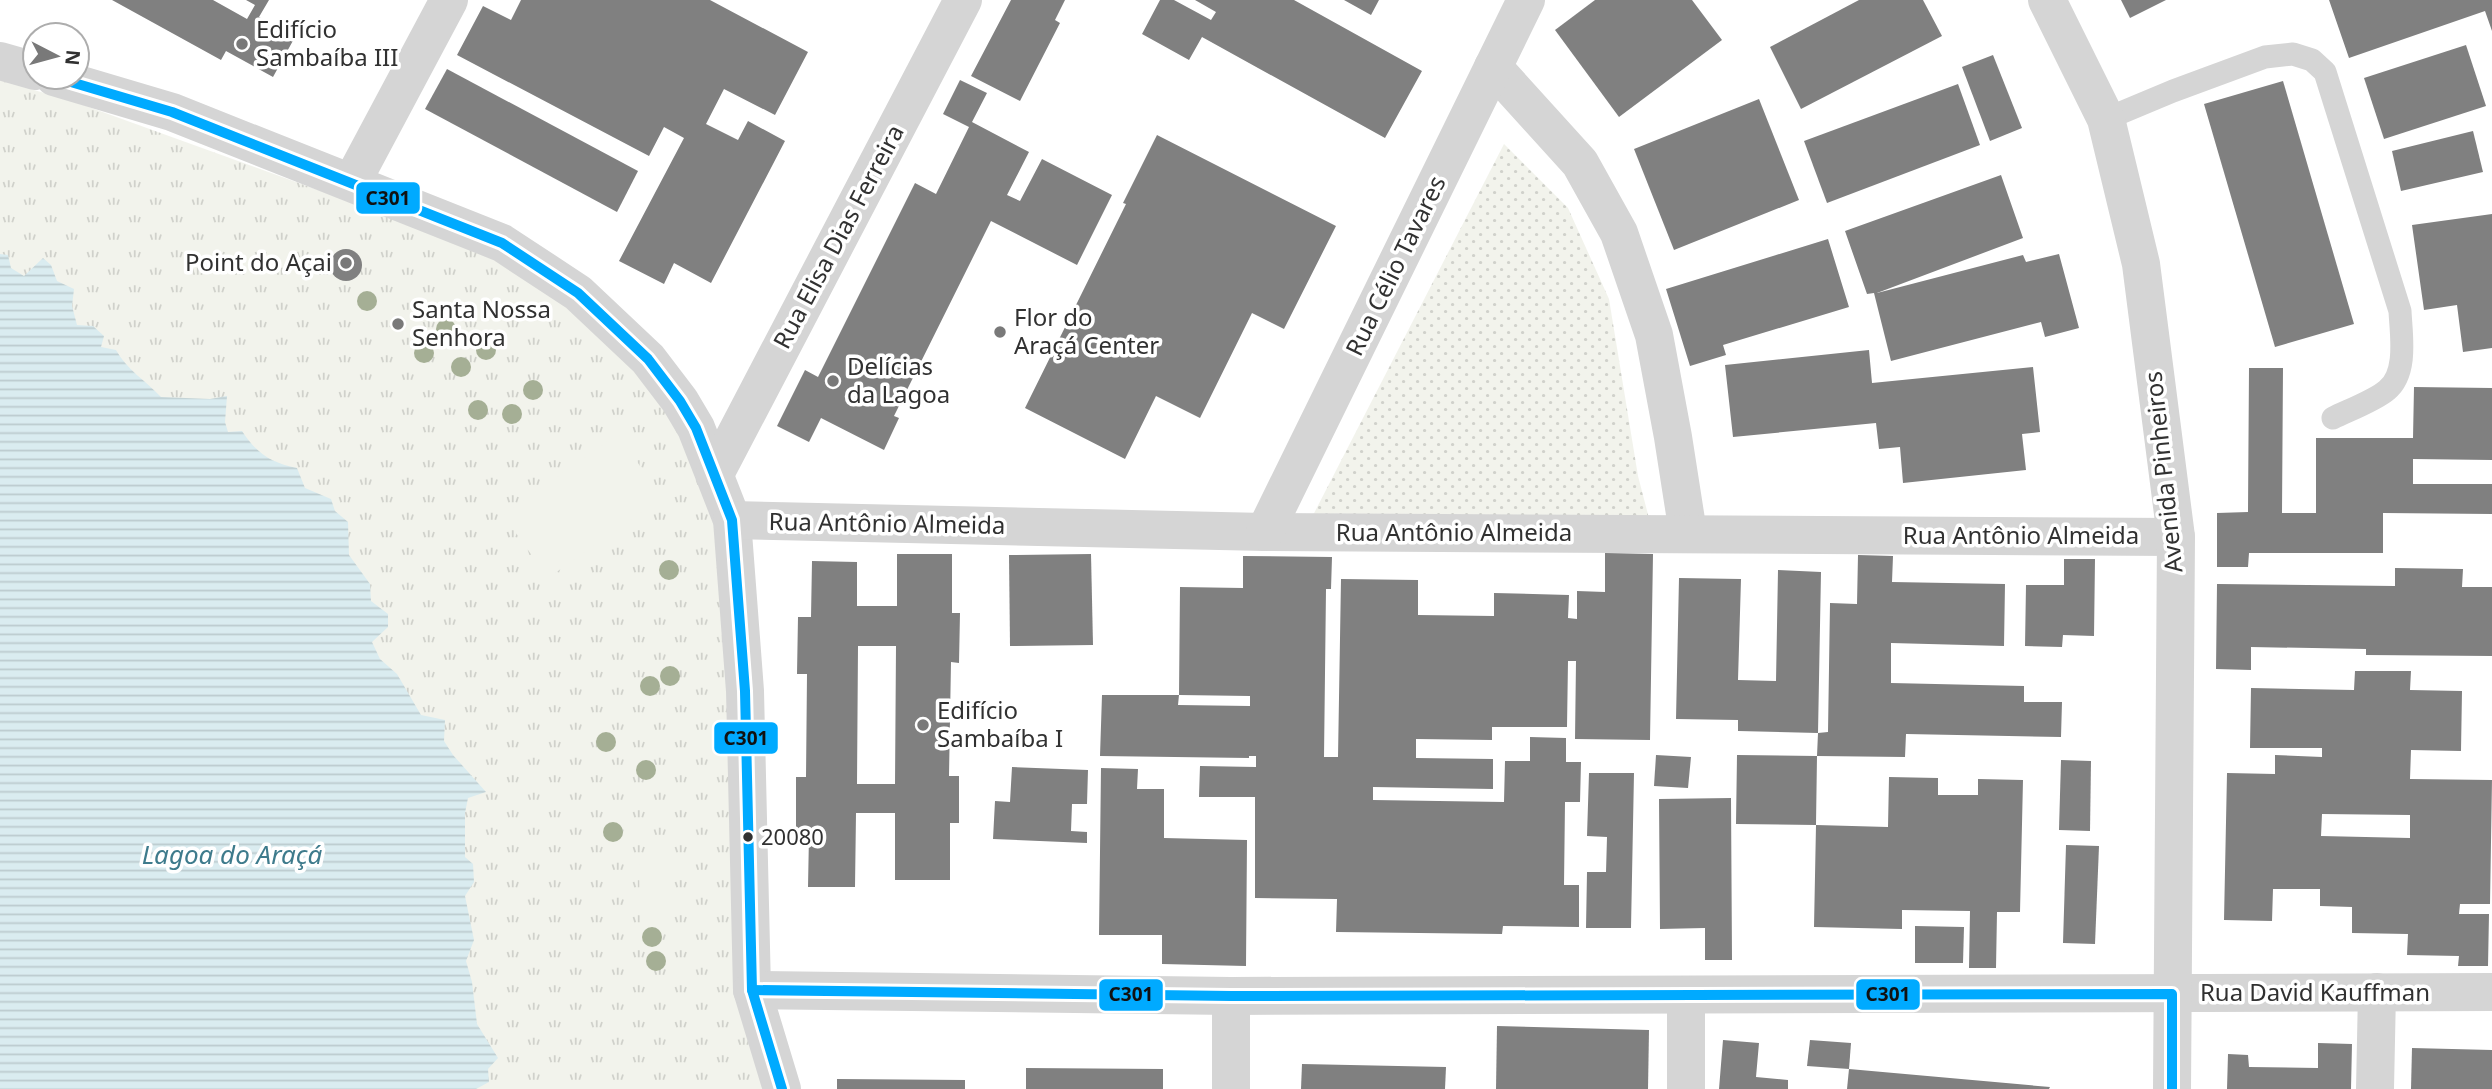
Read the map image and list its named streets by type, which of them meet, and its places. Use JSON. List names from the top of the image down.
{
  "streets": {
    "street": [
      "Rua Elisa Dias Ferreira",
      "Rua Célio Tavares",
      "Avenida Pinheiros",
      "Rua Antônio Almeida",
      "Rua David Kauffman"
    ]
  },
  "crossings": [
    ["Rua Célio Tavares", "Rua Antônio Almeida"],
    ["Avenida Pinheiros", "Rua Antônio Almeida"],
    ["Avenida Pinheiros", "Rua David Kauffman"]
  ],
  "water": ["Lagoa do Araçá"],
  "places": [
    "Edifício Sambaíba III",
    "Point do Açai",
    "Santa Nossa Senhora",
    "Flor do Araçá Center",
    "Delícias da Lagoa",
    "Edifício Sambaíba I",
    "20080"
  ],
  "lines": ["transit line C301"],
  "north": "right"
}
